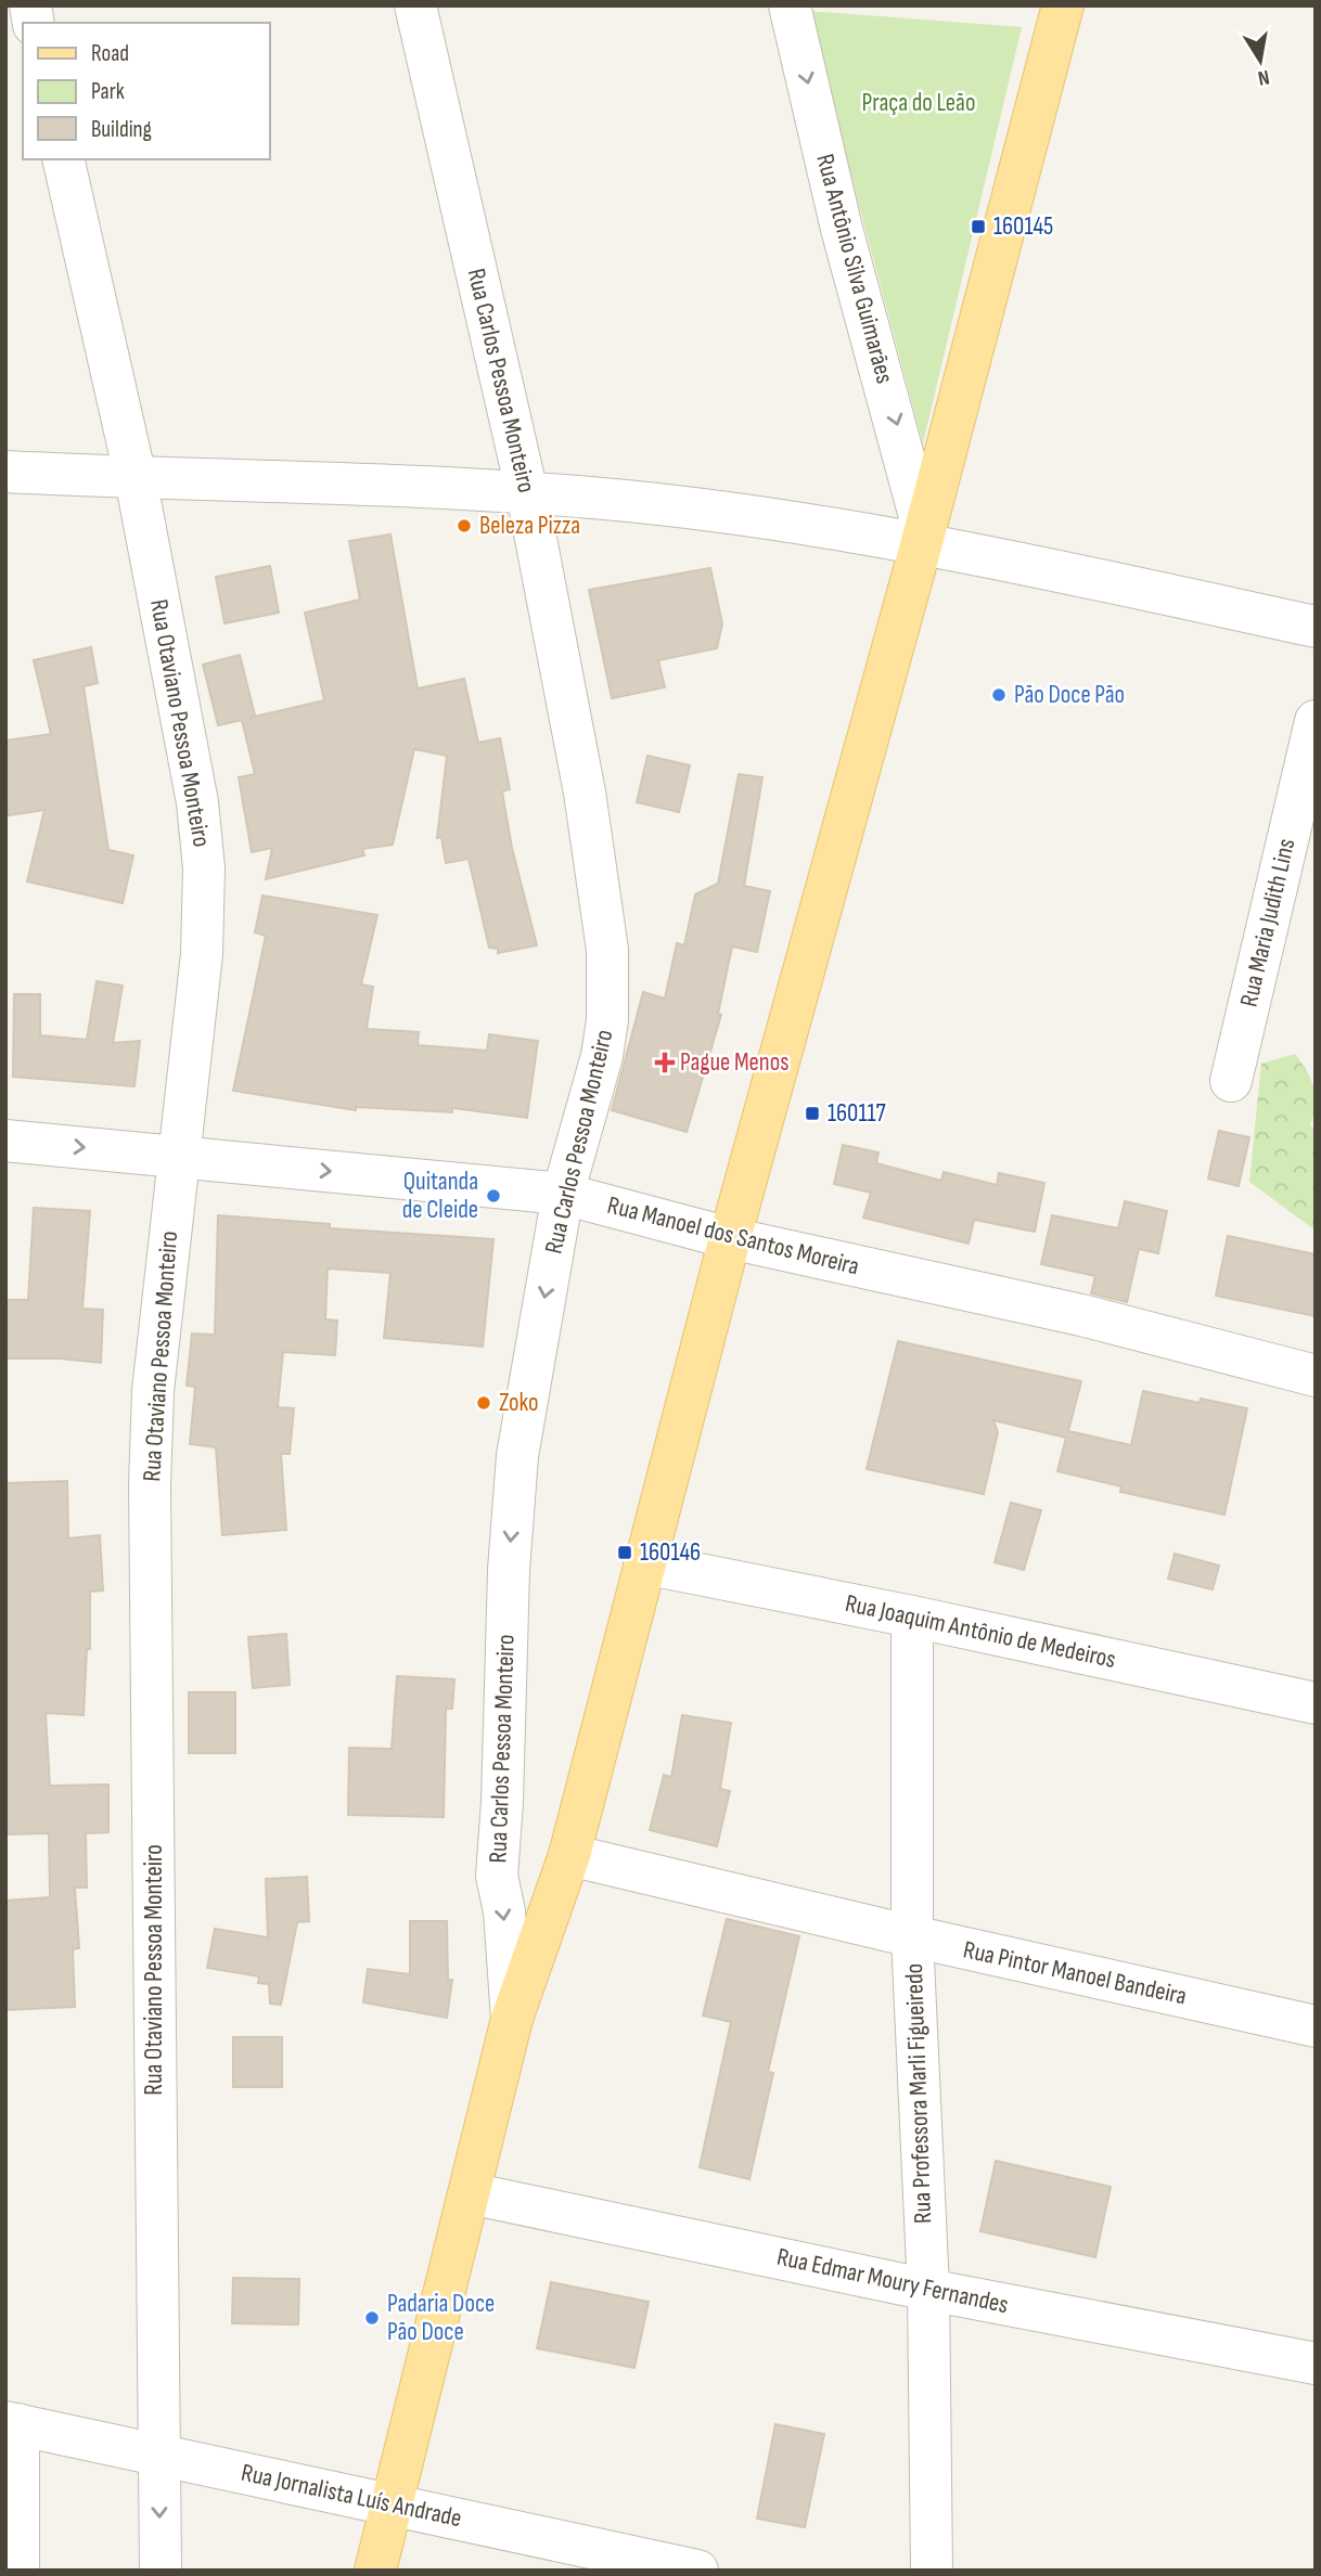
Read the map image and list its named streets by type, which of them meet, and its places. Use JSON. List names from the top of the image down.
{
  "streets": {
    "street": [
      "Rua Antônio Silva Guimarães",
      "Rua Carlos Pessoa Monteiro",
      "Rua Otaviano Pessoa Monteiro",
      "Rua Maria Judith Lins",
      "Rua Manoel dos Santos Moreira",
      "Rua Joaquim Antônio de Medeiros",
      "Rua Pintor Manoel Bandeira",
      "Rua Professora Marli Figueiredo",
      "Rua Edmar Moury Fernandes",
      "Rua Jornalista Luís Andrade"
    ]
  },
  "crossings": [
    ["Rua Carlos Pessoa Monteiro", "Rua Manoel dos Santos Moreira"],
    ["Rua Otaviano Pessoa Monteiro", "Rua Manoel dos Santos Moreira"],
    ["Rua Otaviano Pessoa Monteiro", "Rua Jornalista Luís Andrade"],
    ["Rua Joaquim Antônio de Medeiros", "Rua Professora Marli Figueiredo"],
    ["Rua Pintor Manoel Bandeira", "Rua Professora Marli Figueiredo"],
    ["Rua Professora Marli Figueiredo", "Rua Edmar Moury Fernandes"]
  ],
  "one_way": ["Rua Antônio Silva Guimarães", "Rua Carlos Pessoa Monteiro", "Rua Manoel dos Santos Moreira"],
  "parks": ["Praça do Leão"],
  "places": {
    "transit": ["160145", "160117", "160146"],
    "other": [
      "Beleza Pizza",
      "Pão Doce Pão",
      "Quitanda de Cleide",
      "Zoko",
      "Padaria Doce Pão Doce"
    ],
    "health": ["Pague Menos"]
  },
  "legend": ["Road", "Park", "Building"],
  "north": "bottom"
}
